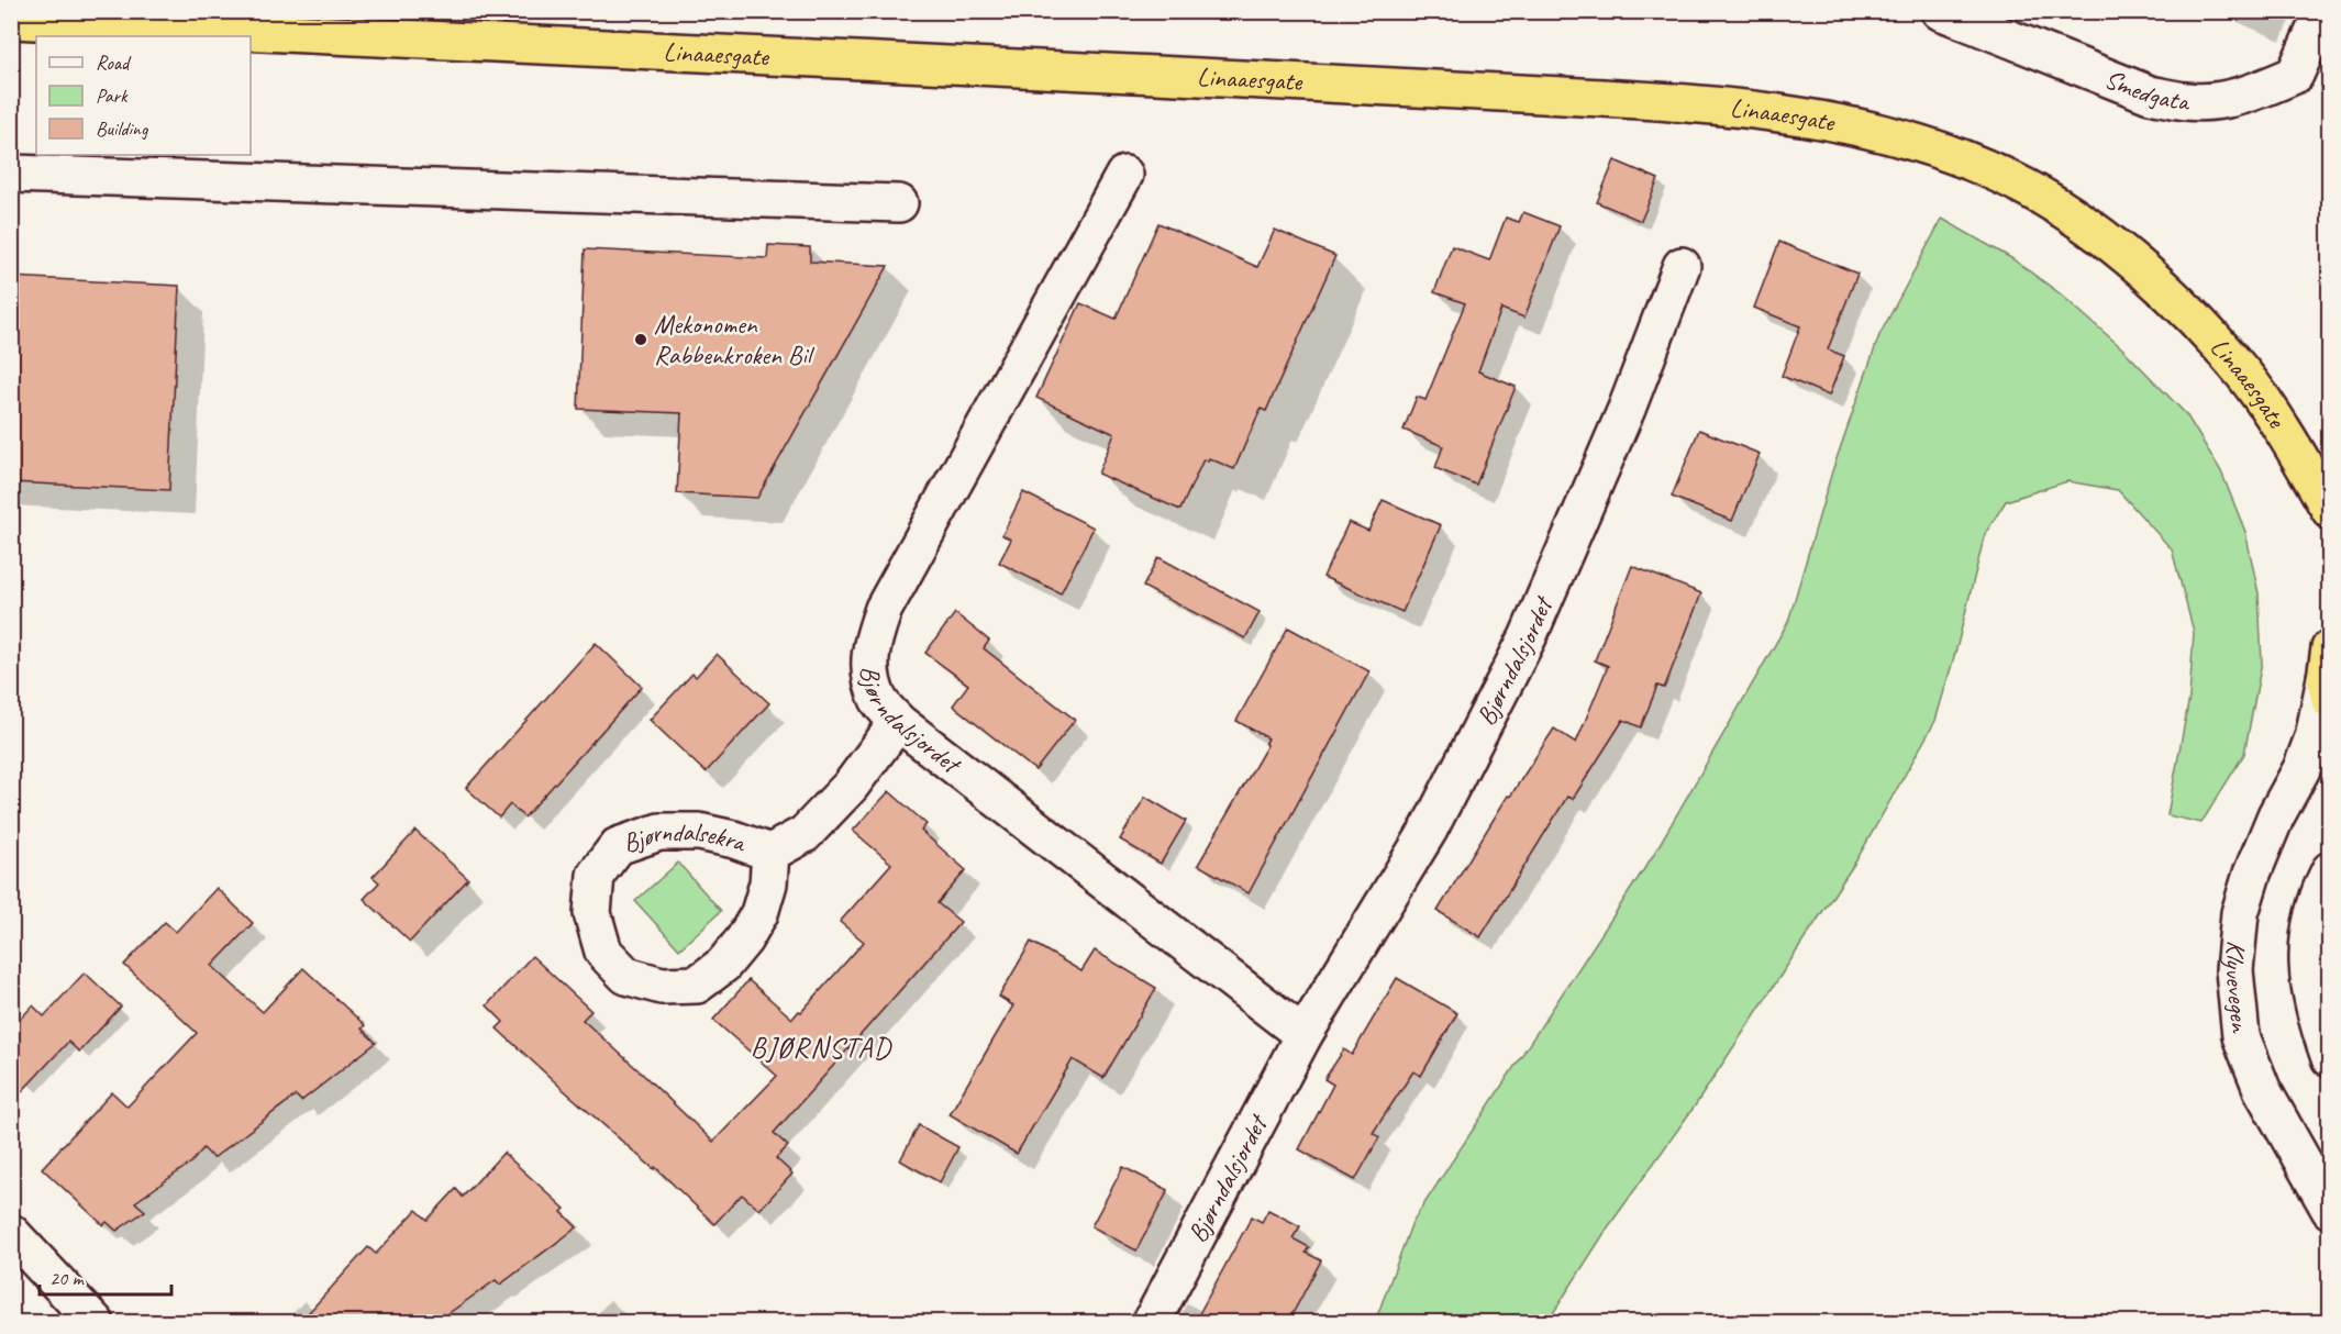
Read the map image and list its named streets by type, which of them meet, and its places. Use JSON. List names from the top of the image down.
{
  "streets": {
    "highway": ["Linaaesgate"],
    "street": [
      "Smedgata",
      "Bjørndalsjordet",
      "Bjørndalsekra",
      "Klyvevegen"
    ]
  },
  "crossings": [
    ["Bjørndalsjordet", "Bjørndalsekra"]
  ],
  "districts": ["BJØRNSTAD"],
  "places": ["Mekonomen Rabbenkroken Bil"],
  "legend": ["Road", "Park", "Building"],
  "scale_bar": "20 m"
}
